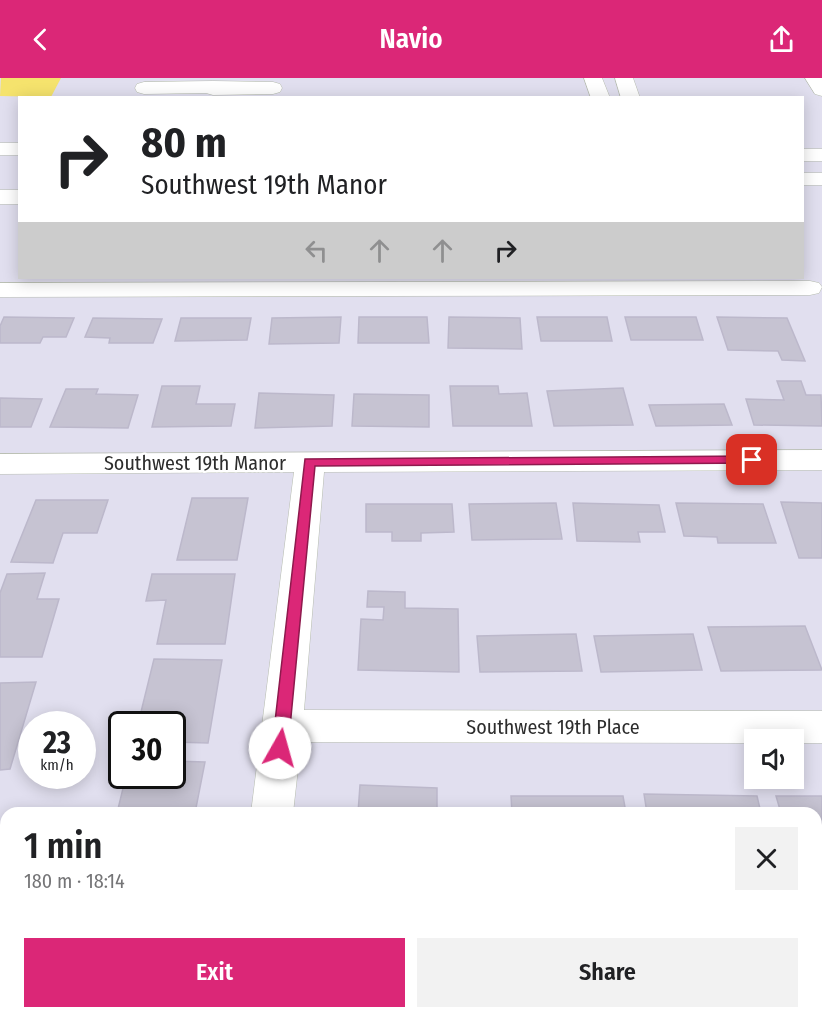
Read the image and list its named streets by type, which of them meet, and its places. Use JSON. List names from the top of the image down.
{
  "streets": {
    "street": ["Southwest 19th Manor", "Southwest 19th Place"]
  },
  "page": {
    "header": "Navio",
    "turn": ["80 m", "Southwest 19th Manor"],
    "speed": "23 km/h",
    "limit": "30",
    "heading": ["1 min", "180 m · 18:14"],
    "buttons": ["Exit", "Share"]
  }
}
